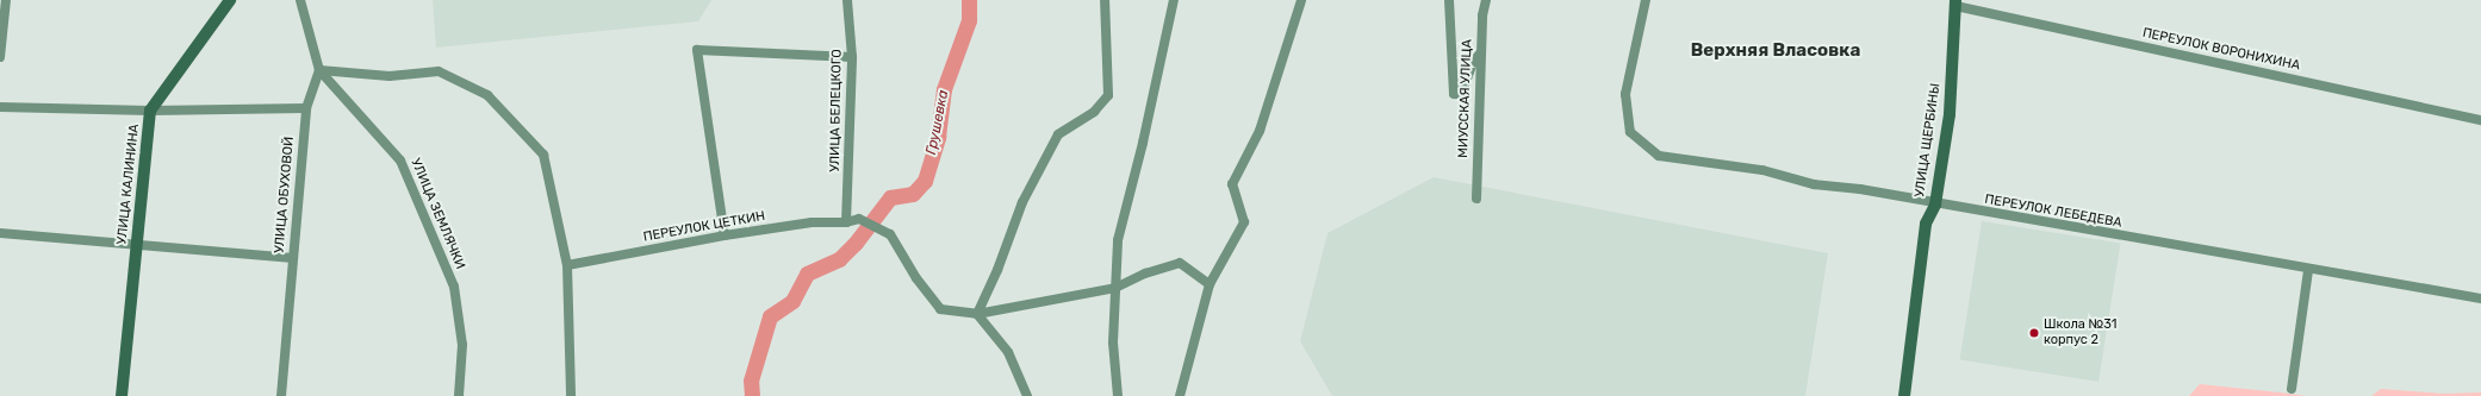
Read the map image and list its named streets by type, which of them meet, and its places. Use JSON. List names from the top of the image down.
{
  "streets": {
    "street": [
      "ПЕРЕУЛОК ВОРОНИХИНА",
      "МИУССКАЯ УЛИЦА",
      "УЛИЦА БЕЛЕЦКОГО",
      "УЛИЦА ЩЕРБИНЫ",
      "УЛИЦА КАЛИНИНА",
      "УЛИЦА ОБУХОВОЙ",
      "ПЕРЕУЛОК ЛЕБЕДЕВА",
      "УЛИЦА ЗЕМЛЯЧКИ",
      "ПЕРЕУЛОК ЦЕТКИН"
    ]
  },
  "crossings": [
    ["ПЕРЕУЛОК ВОРОНИХИНА", "УЛИЦА ЩЕРБИНЫ"],
    ["УЛИЦА БЕЛЕЦКОГО", "ПЕРЕУЛОК ЦЕТКИН"],
    ["УЛИЦА ЩЕРБИНЫ", "ПЕРЕУЛОК ЛЕБЕДЕВА"],
    ["УЛИЦА ОБУХОВОЙ", "УЛИЦА ЗЕМЛЯЧКИ"]
  ],
  "districts": ["Верхняя Власовка"],
  "water": ["Грушевка"],
  "places": ["Школа №31 корпус 2"]
}
